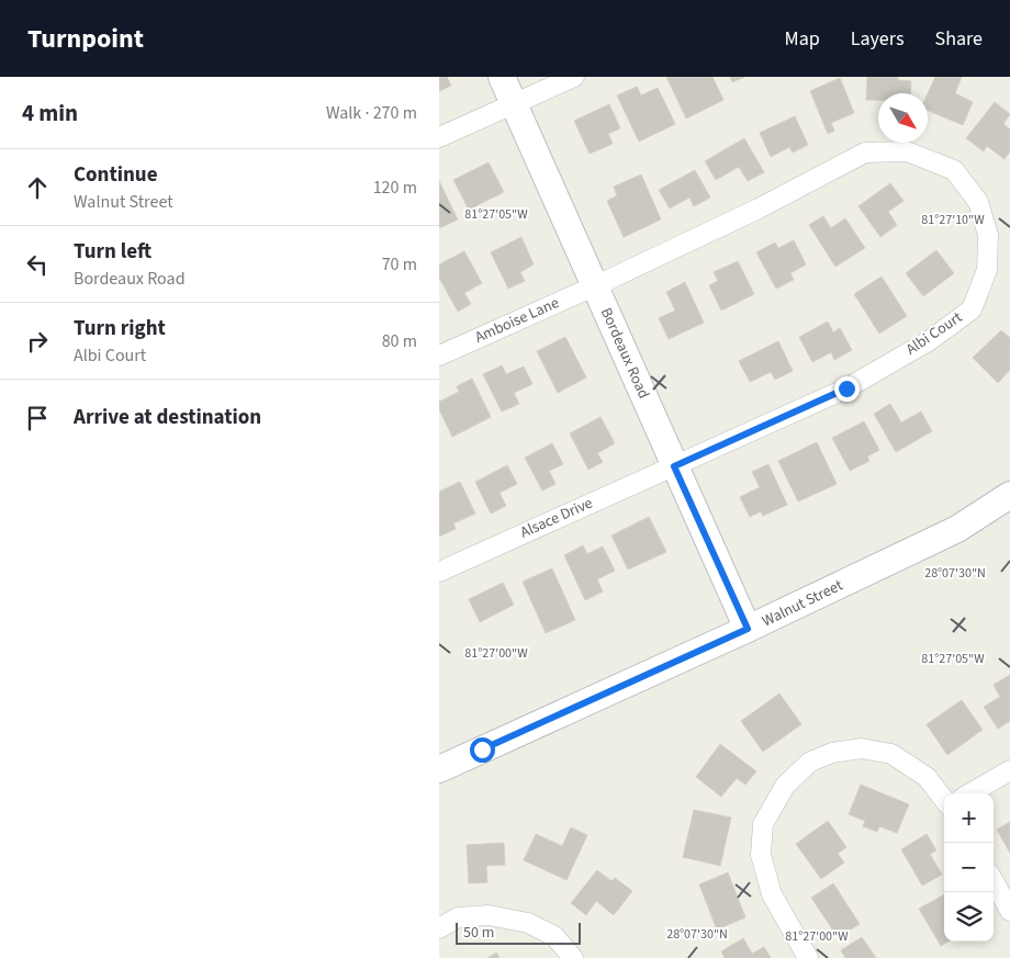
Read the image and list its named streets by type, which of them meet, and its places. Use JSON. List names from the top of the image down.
{
  "streets": {
    "street": [
      "Amboise Lane",
      "Albi Court",
      "Bordeaux Road",
      "Alsace Drive",
      "Walnut Street"
    ]
  },
  "crossings": [
    ["Amboise Lane", "Albi Court"],
    ["Amboise Lane", "Bordeaux Road"],
    ["Albi Court", "Bordeaux Road"],
    ["Albi Court", "Alsace Drive"],
    ["Bordeaux Road", "Alsace Drive"],
    ["Bordeaux Road", "Walnut Street"]
  ],
  "scale_bar": "50 m",
  "north": "bottom right",
  "page": {
    "header": "Turnpoint",
    "nav": ["Map", "Layers", "Share"],
    "heading": ["4 min", "Walk · 270 m"],
    "list": [
      ["Continue", "Walnut Street", "120 m"],
      ["Turn left", "Bordeaux Road", "70 m"],
      ["Turn right", "Albi Court", "80 m"],
      "Arrive at destination"
    ],
    "map_buttons": ["+", "−"],
    "scale": "50 m"
  },
  "coordinates": [
    "81°27'05\"W",
    "81°27'10\"W",
    "28°07'30\"N",
    "81°27'00\"W"
  ]
}
